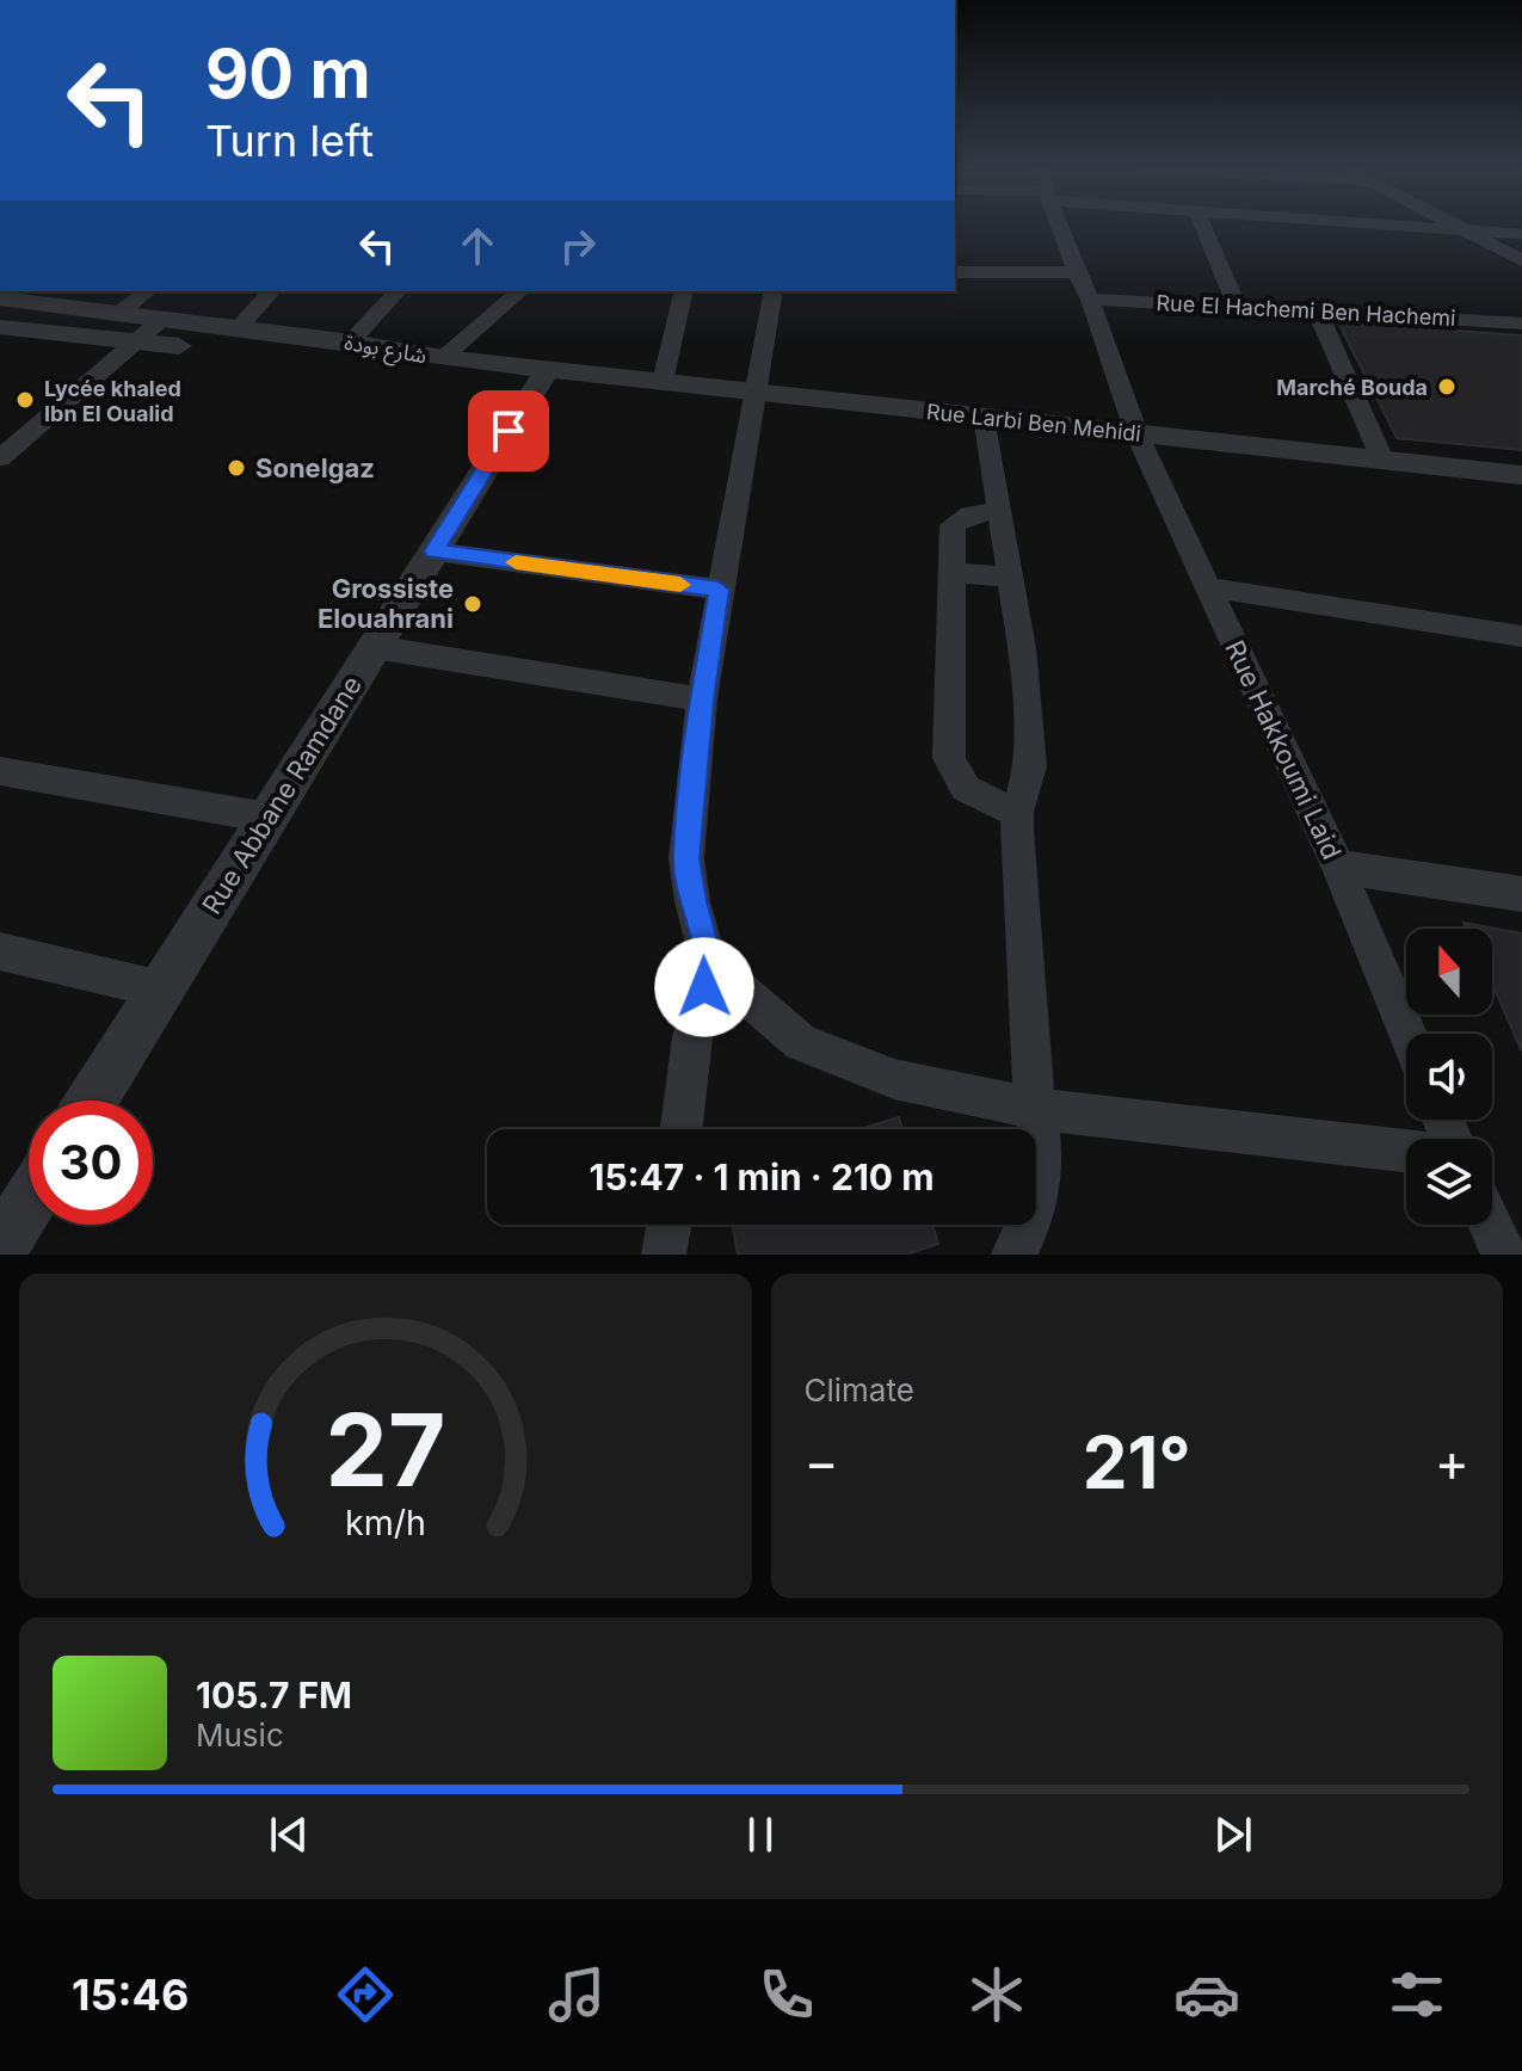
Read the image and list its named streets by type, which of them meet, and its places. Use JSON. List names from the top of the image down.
{
  "streets": {
    "street": [
      "Rue El Hachemi Ben Hachemi",
      "شارع بودة",
      "Rue Larbi Ben Mehidi",
      "Rue Hakkoumi Laid",
      "Rue Abbane Ramdane"
    ]
  },
  "crossings": [
    ["Rue El Hachemi Ben Hachemi", "Rue Hakkoumi Laid"],
    ["شارع بودة", "Rue Larbi Ben Mehidi"],
    ["Rue Larbi Ben Mehidi", "Rue Hakkoumi Laid"],
    ["Rue Larbi Ben Mehidi", "Rue Abbane Ramdane"]
  ],
  "places": [
    "Marché Bouda",
    "Lycée khaled Ibn El Oualid",
    "Sonelgaz",
    "Grossiste Elouahrani"
  ],
  "north": "top",
  "page": {
    "turn": ["90 m", "Turn left"],
    "limit": "30",
    "trip": "15:47 · 1 min · 210 m",
    "tile": "Climate",
    "heat": ["−", "21°", "+"],
    "song": ["105.7 FM", "Music"],
    "tabs": "15:46",
    "gauge": ["27", "km/h"]
  }
}
